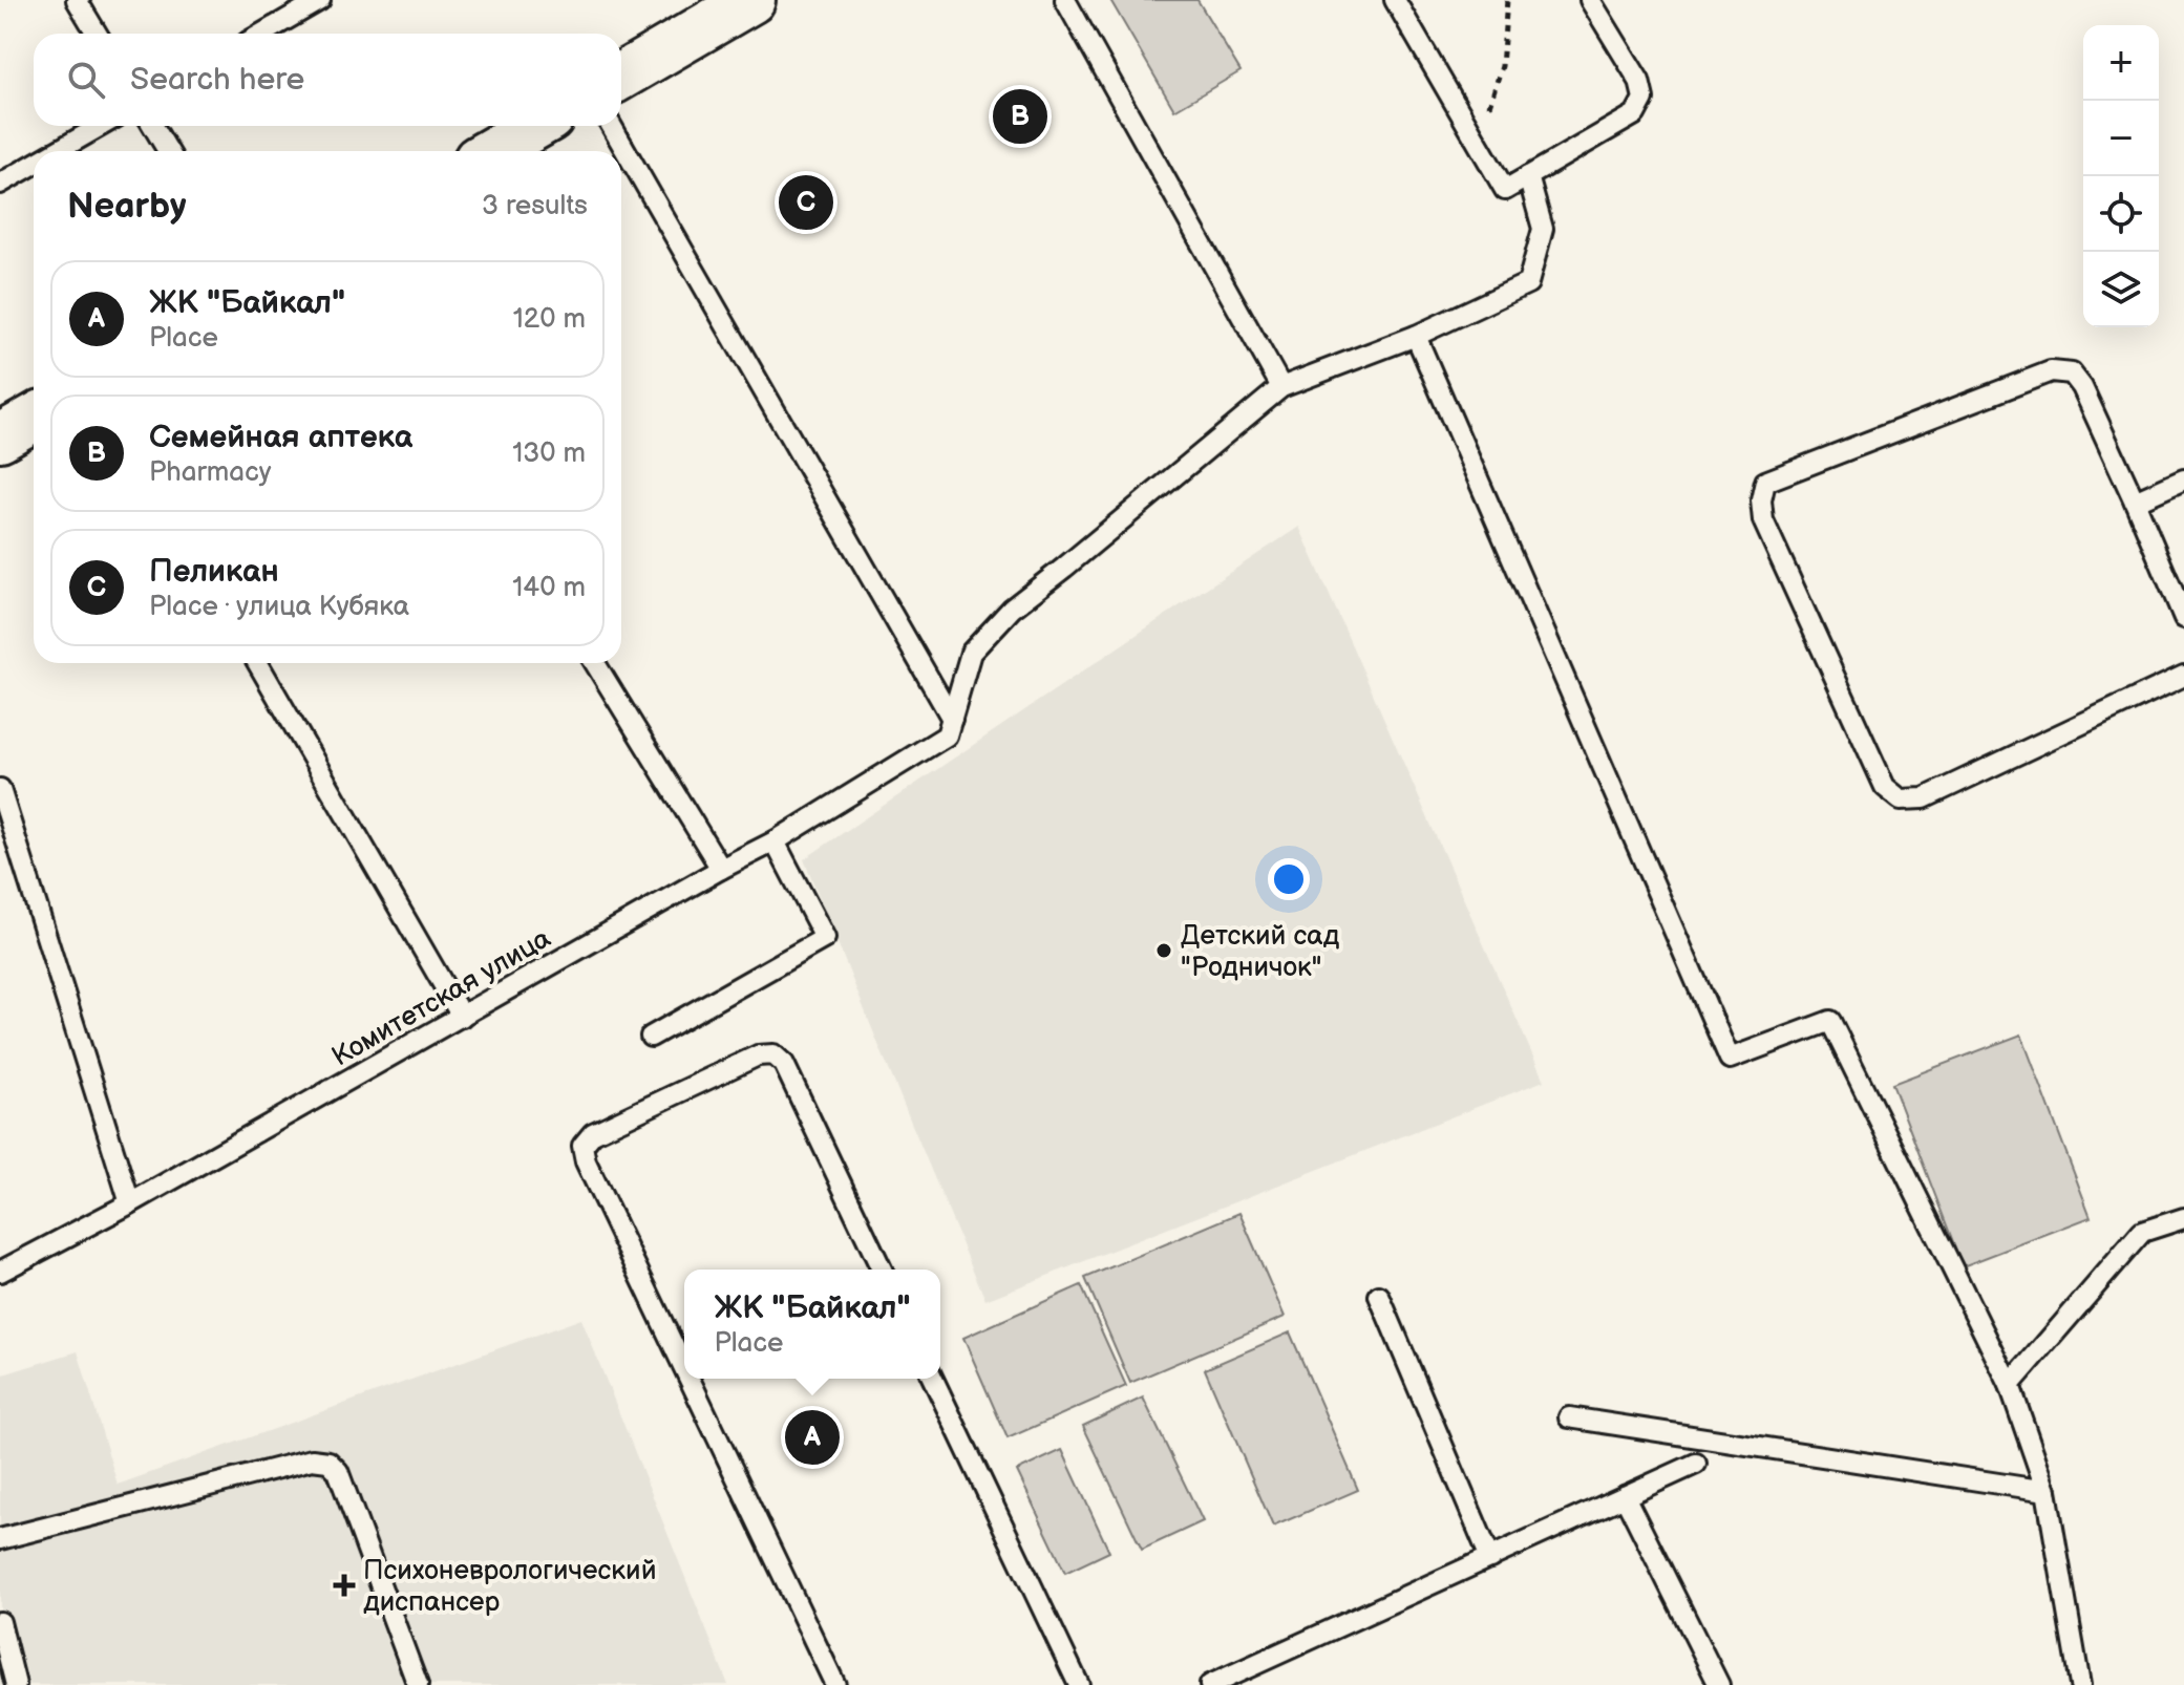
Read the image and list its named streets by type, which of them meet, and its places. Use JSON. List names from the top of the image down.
{
  "streets": {
    "lane": ["Комитетская улица"]
  },
  "places": {
    "other": ["Детский сад \"Родничок\""],
    "health": ["Психоневрологический диспансер"]
  },
  "page": {
    "map_buttons": ["+", "−"],
    "search": "Search here",
    "pins": ["B", "C", "A"],
    "heading": ["Nearby", "3 results"],
    "list": [
      {
        "mark": "A",
        "name": "ЖК \"Байкал\"",
        "note": "Place",
        "value": "120 m"
      },
      {
        "mark": "B",
        "name": "Семейная аптека",
        "note": "Pharmacy",
        "value": "130 m"
      },
      {
        "mark": "C",
        "name": "Пеликан",
        "note": "Place · улица Кубяка",
        "value": "140 m"
      }
    ],
    "popup": ["ЖК \"Байкал\"", "Place"]
  }
}
